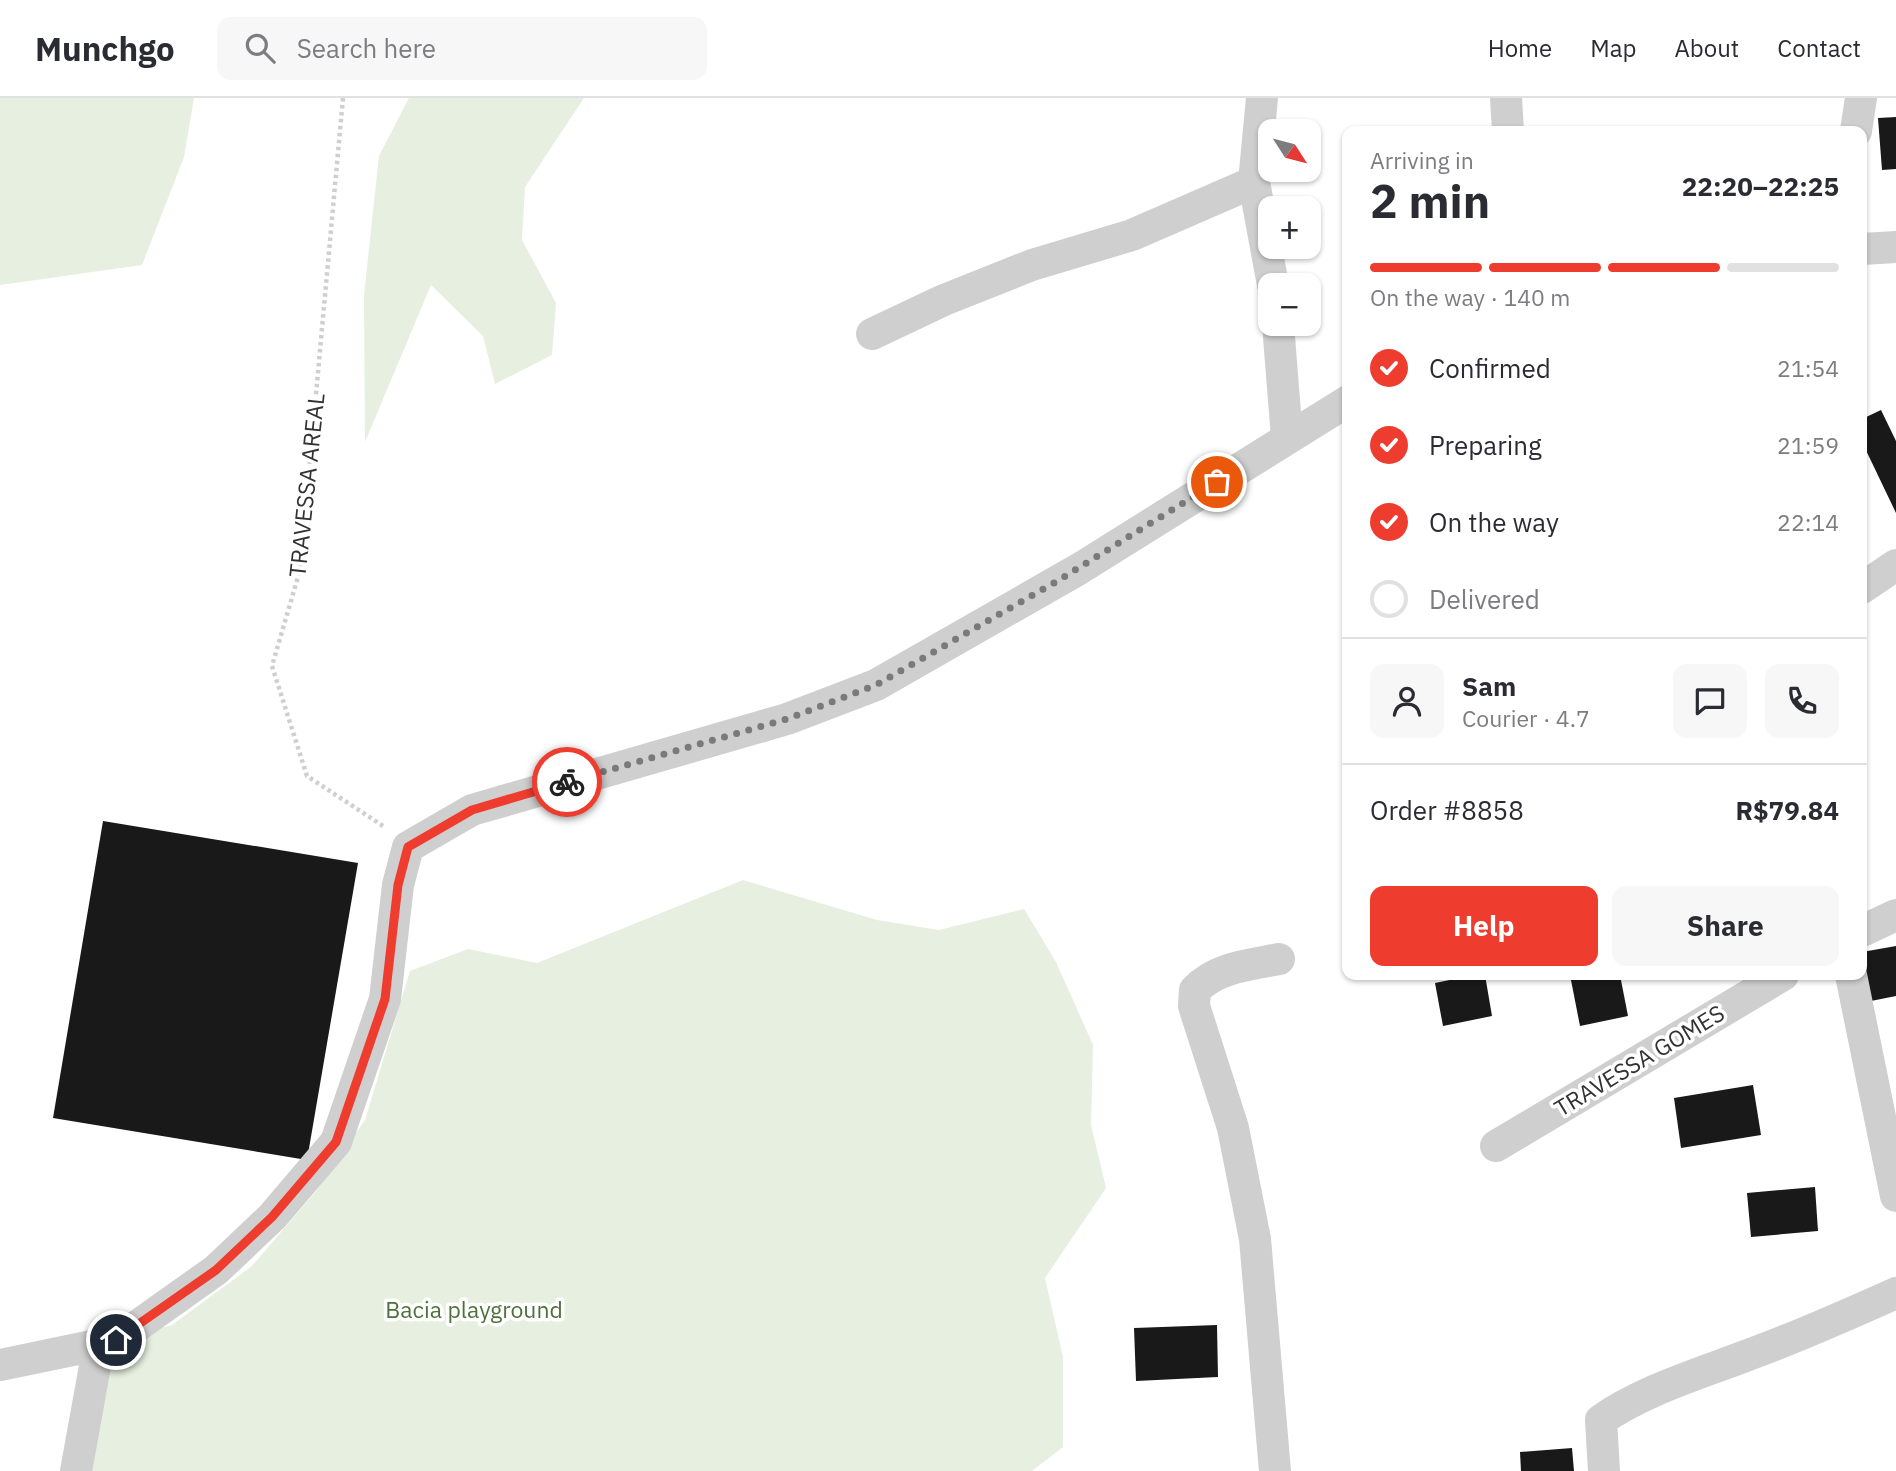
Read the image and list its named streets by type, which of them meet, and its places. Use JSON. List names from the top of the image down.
{
  "streets": {
    "street": ["TRAVESSA GOMES"],
    "path": ["TRAVESSA AREAL"]
  },
  "parks": ["Bacia playground"],
  "north": "bottom right",
  "page": {
    "header": "Munchgo",
    "search": "Search here",
    "nav": [
      "Home",
      "Map",
      "About",
      "Contact"
    ],
    "map_buttons": ["+", "−"],
    "heading": ["2 min", "Arriving in", "22:20–22:25"],
    "panel": [
      "Sam",
      "Courier · 4.7",
      "Order #8858",
      "R$79.84"
    ],
    "bar": "On the way · 140 m",
    "list": [
      ["Confirmed", "21:54"],
      ["Preparing", "21:59"],
      ["On the way", "22:14"],
      "Delivered"
    ],
    "buttons": ["Help", "Share"]
  }
}
